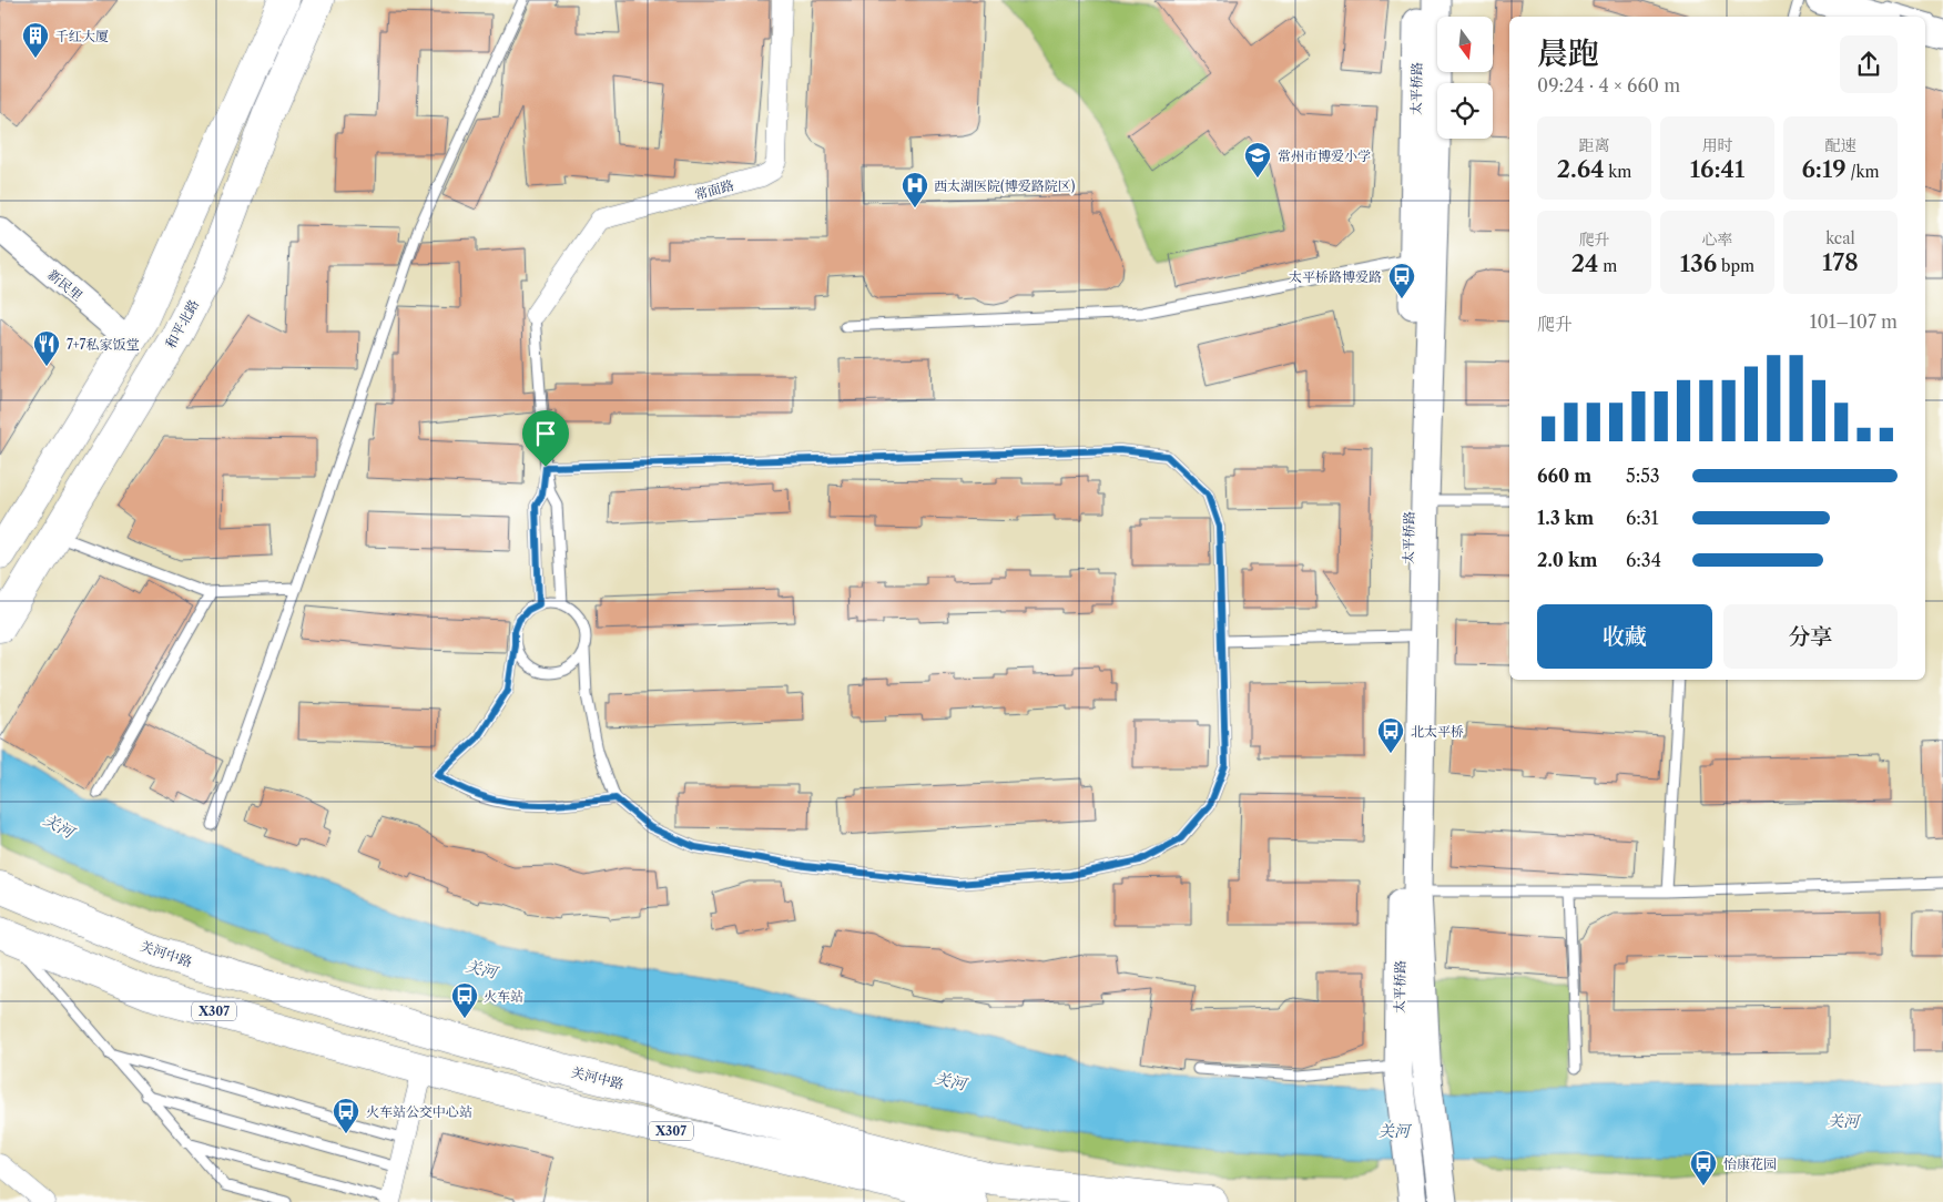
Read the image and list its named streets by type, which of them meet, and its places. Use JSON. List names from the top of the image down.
{
  "streets": {
    "main road": [
      "太平桥路",
      "和平北路",
      "关河中路",
      "X307"
    ],
    "street": ["常面路", "新民里"]
  },
  "water": ["关河"],
  "places": {
    "building": ["千红大厦"],
    "school or university": ["常州市博爱小学"],
    "hospital": ["西太湖医院(博爱路院区)"],
    "bus stop": [
      "太平桥路博爱路",
      "北太平桥",
      "火车站",
      "火车站公交中心站",
      "怡康花园"
    ],
    "restaurant": ["7+7私家饭堂"]
  },
  "north": "bottom",
  "page": {
    "heading": ["晨跑", "09:24 · 4 × 660 m"],
    "stats": [
      ["距离", "2.64 km"],
      ["用时", "16:41"],
      ["配速", "6:19 /km"],
      ["爬升", "24 m"],
      ["心率", "136 bpm"],
      ["kcal", "178"]
    ],
    "chart": ["爬升", "101–107 m"],
    "list": [
      {
        "name": "660 m",
        "note": "5:53"
      },
      {
        "name": "1.3 km",
        "note": "6:31"
      },
      {
        "name": "2.0 km",
        "note": "6:34"
      }
    ],
    "buttons": ["收藏", "分享"]
  }
}
